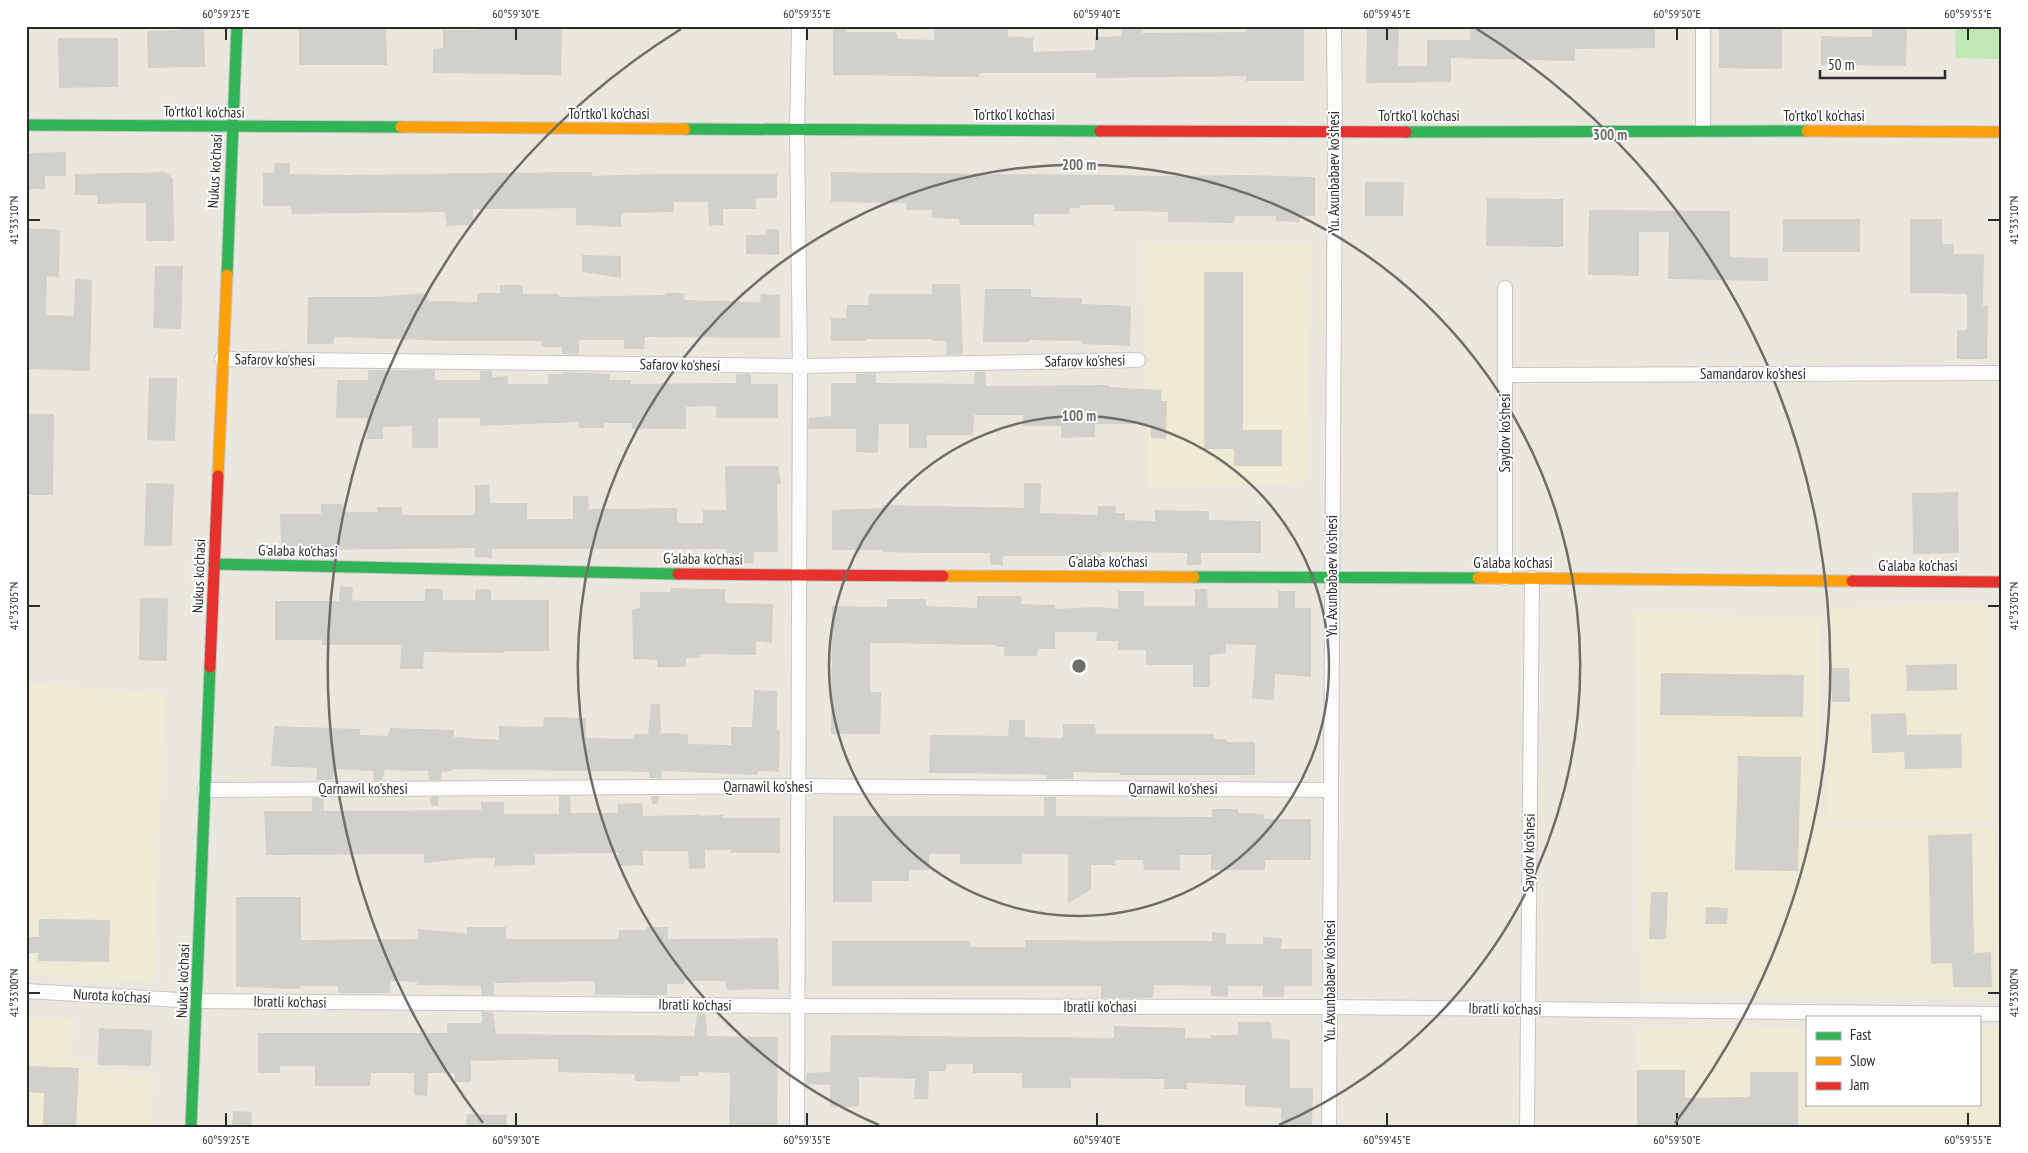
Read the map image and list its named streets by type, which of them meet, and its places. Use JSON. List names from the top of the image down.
{
  "streets": {
    "street": [
      "To'rtko'l ko'chasi",
      "Nukus ko'chasi",
      "Yu. Axunbabaev ko'shesi",
      "Safarov ko'shesi",
      "Samandarov ko'shesi",
      "Saydov ko'shesi",
      "G'alaba ko'chasi",
      "Qarnawil ko'shesi",
      "Nurota ko'chasi",
      "Ibratli ko'chasi"
    ]
  },
  "crossings": [
    ["To'rtko'l ko'chasi", "Nukus ko'chasi"],
    ["To'rtko'l ko'chasi", "Yu. Axunbabaev ko'shesi"],
    ["Nukus ko'chasi", "Safarov ko'shesi"],
    ["Nukus ko'chasi", "G'alaba ko'chasi"],
    ["Nukus ko'chasi", "Qarnawil ko'shesi"],
    ["Nukus ko'chasi", "Nurota ko'chasi"],
    ["Nukus ko'chasi", "Ibratli ko'chasi"],
    ["Yu. Axunbabaev ko'shesi", "G'alaba ko'chasi"],
    ["Yu. Axunbabaev ko'shesi", "Qarnawil ko'shesi"],
    ["Yu. Axunbabaev ko'shesi", "Ibratli ko'chasi"],
    ["Samandarov ko'shesi", "Saydov ko'shesi"],
    ["Saydov ko'shesi", "G'alaba ko'chasi"],
    ["Saydov ko'shesi", "Ibratli ko'chasi"],
    ["Nurota ko'chasi", "Ibratli ko'chasi"]
  ],
  "legend": ["Fast", "Slow", "Jam"],
  "scale_bar": "50 m",
  "coordinates": [
    "60°59'25\"E",
    "60°59'30\"E",
    "60°59'35\"E",
    "60°59'40\"E",
    "60°59'45\"E",
    "60°59'50\"E",
    "60°59'55\"E",
    "41°33'10\"N",
    "41°33'05\"N",
    "41°33'00\"N"
  ],
  "rings": ["300 m", "200 m", "100 m"]
}
